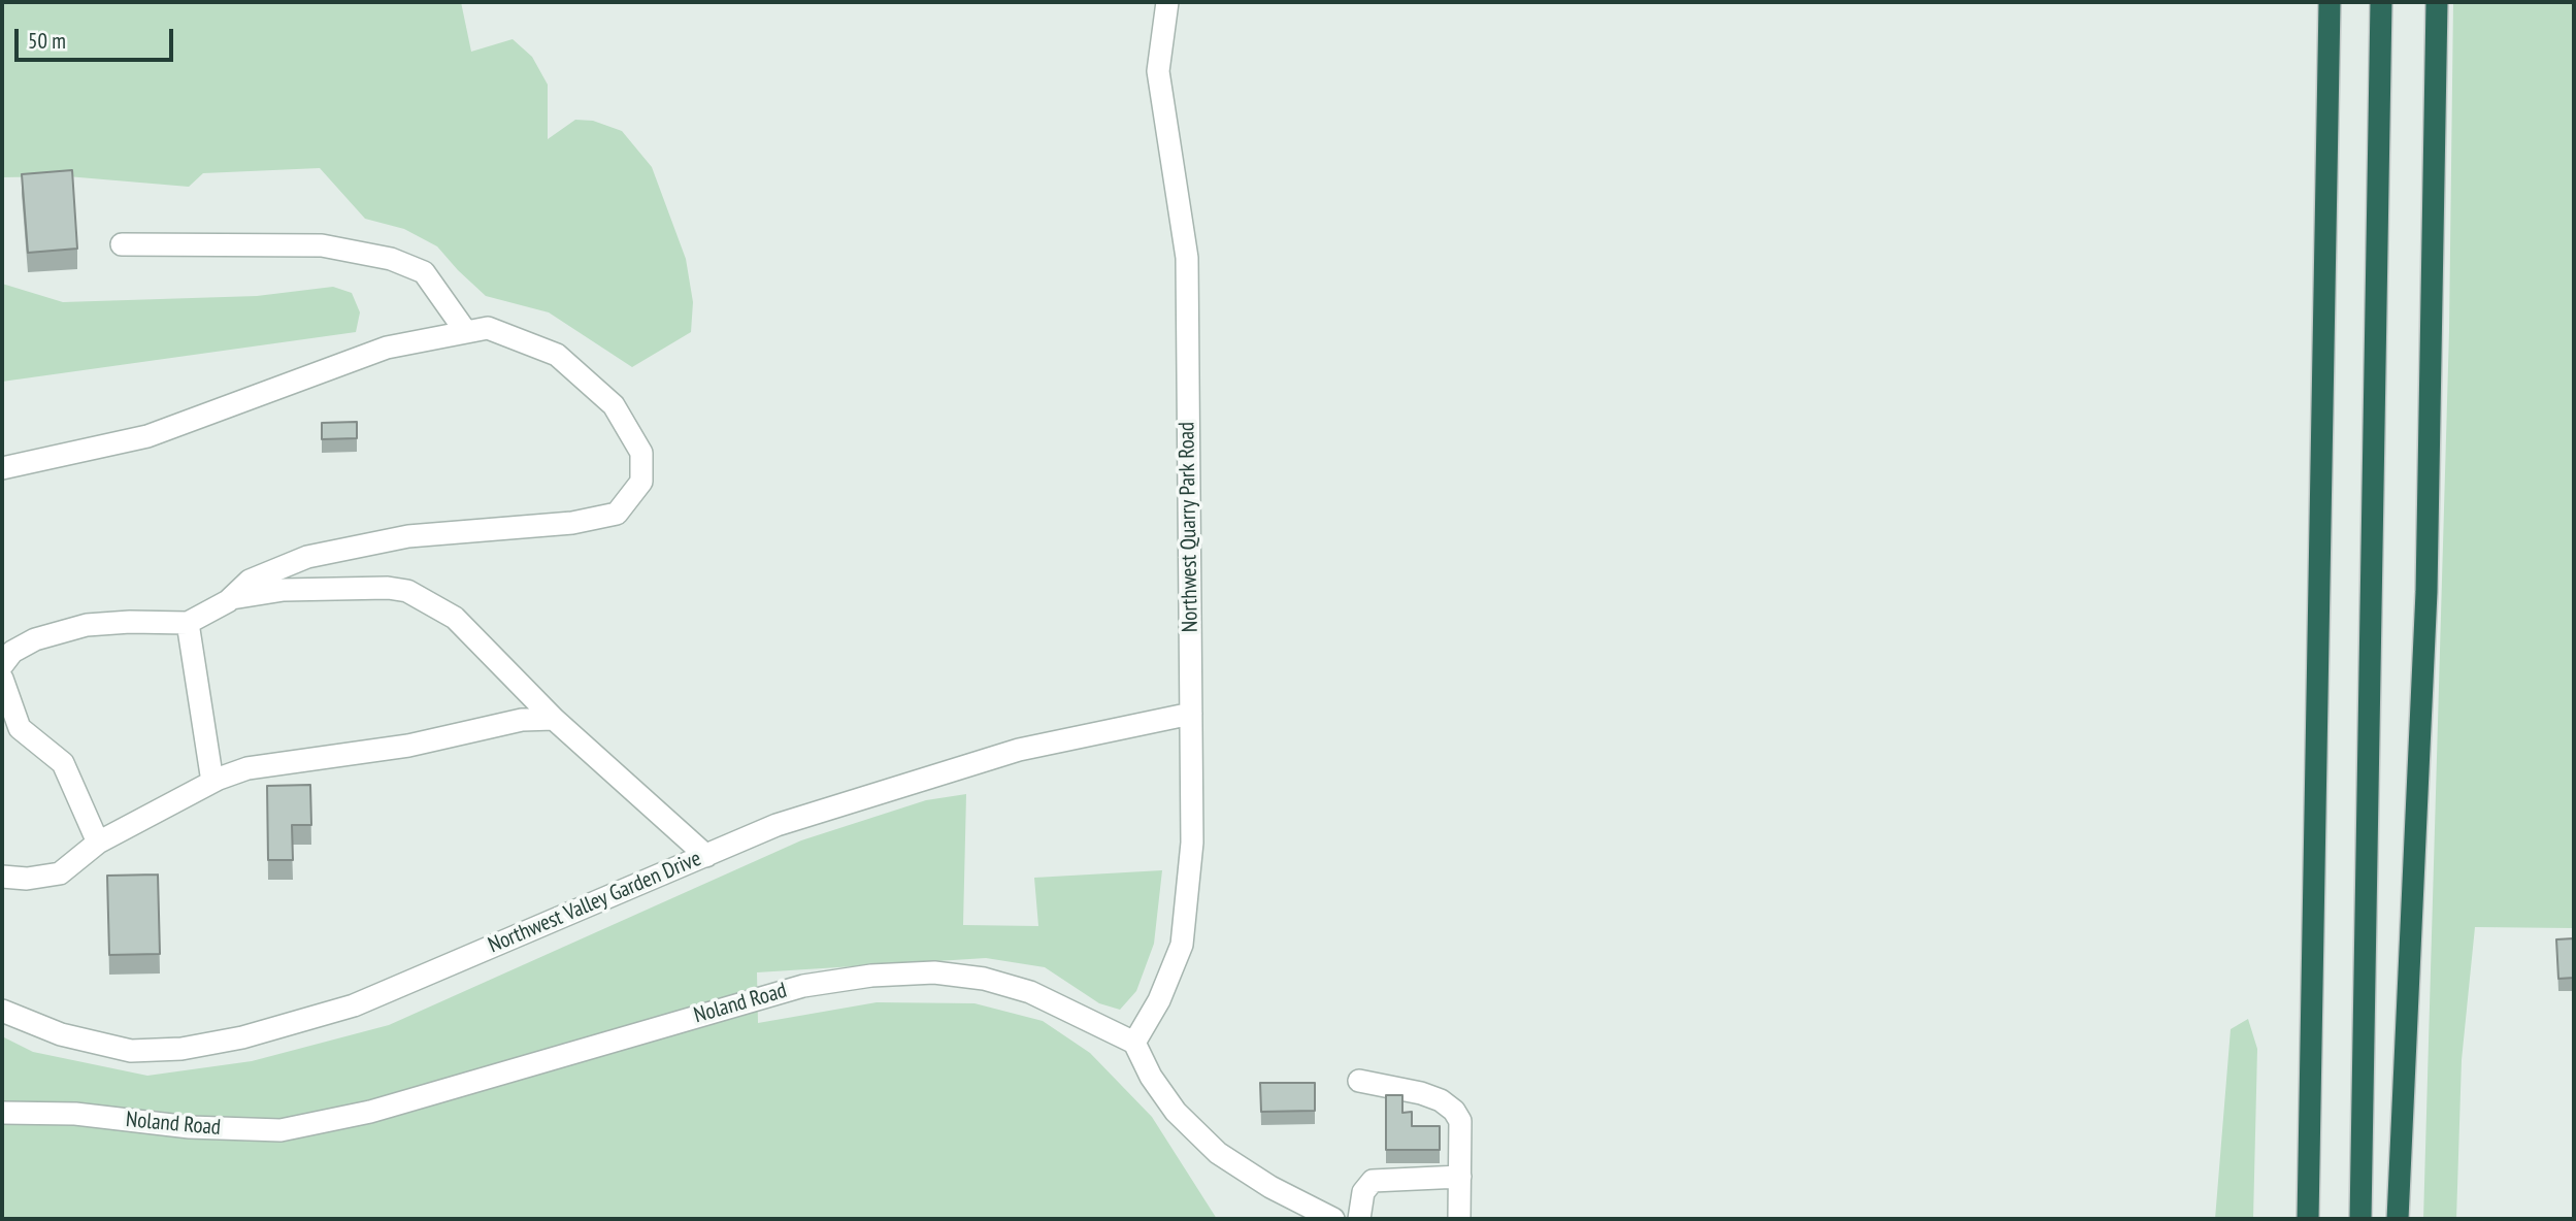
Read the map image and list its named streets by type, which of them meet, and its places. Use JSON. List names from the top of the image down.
{
  "streets": {
    "street": ["Northwest Quarry Park Road", "Northwest Valley Garden Drive", "Noland Road"]
  },
  "crossings": [
    ["Northwest Quarry Park Road", "Northwest Valley Garden Drive"],
    ["Northwest Quarry Park Road", "Noland Road"]
  ],
  "scale_bar": "50 m"
}
